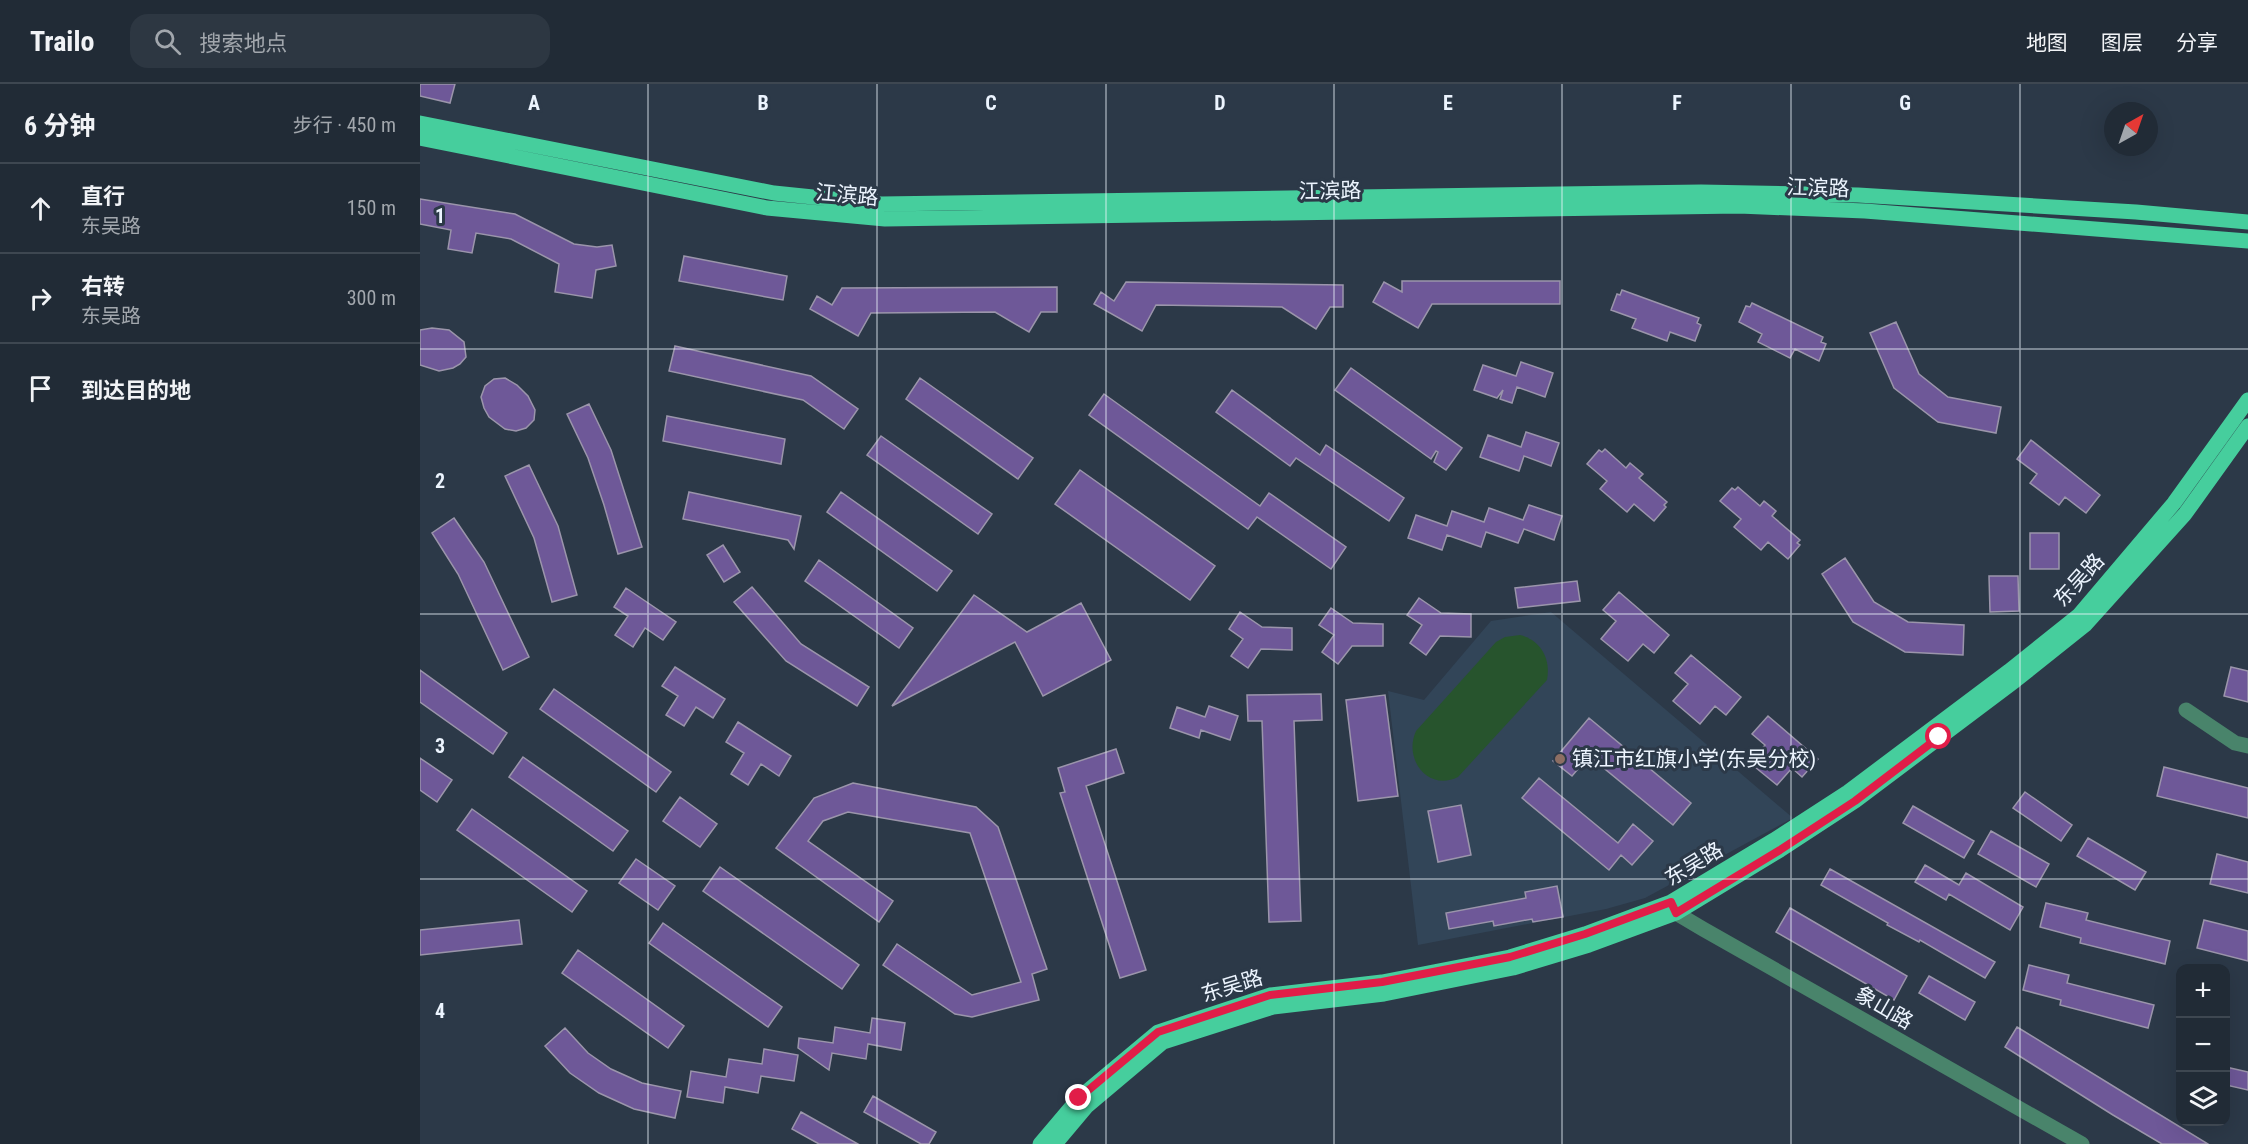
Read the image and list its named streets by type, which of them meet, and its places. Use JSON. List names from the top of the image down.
{
  "streets": {
    "main road": ["江滨路", "东吴路"],
    "street": ["象山路"]
  },
  "crossings": [
    ["东吴路", "象山路"]
  ],
  "places": ["镇江市红旗小学(东吴分校)"],
  "north": "top right",
  "page": {
    "header": "Trailo",
    "search": "搜索地点",
    "nav": ["地图", "图层", "分享"],
    "heading": ["6 分钟", "步行 · 450 m"],
    "list": [
      ["直行", "东吴路", "150 m"],
      ["右转", "东吴路", "300 m"],
      "到达目的地"
    ],
    "map_buttons": ["+", "−"]
  },
  "grid": {
    "columns": [
      "A",
      "B",
      "C",
      "D",
      "E",
      "F",
      "G"
    ],
    "rows": [
      "1",
      "2",
      "3",
      "4"
    ]
  }
}
